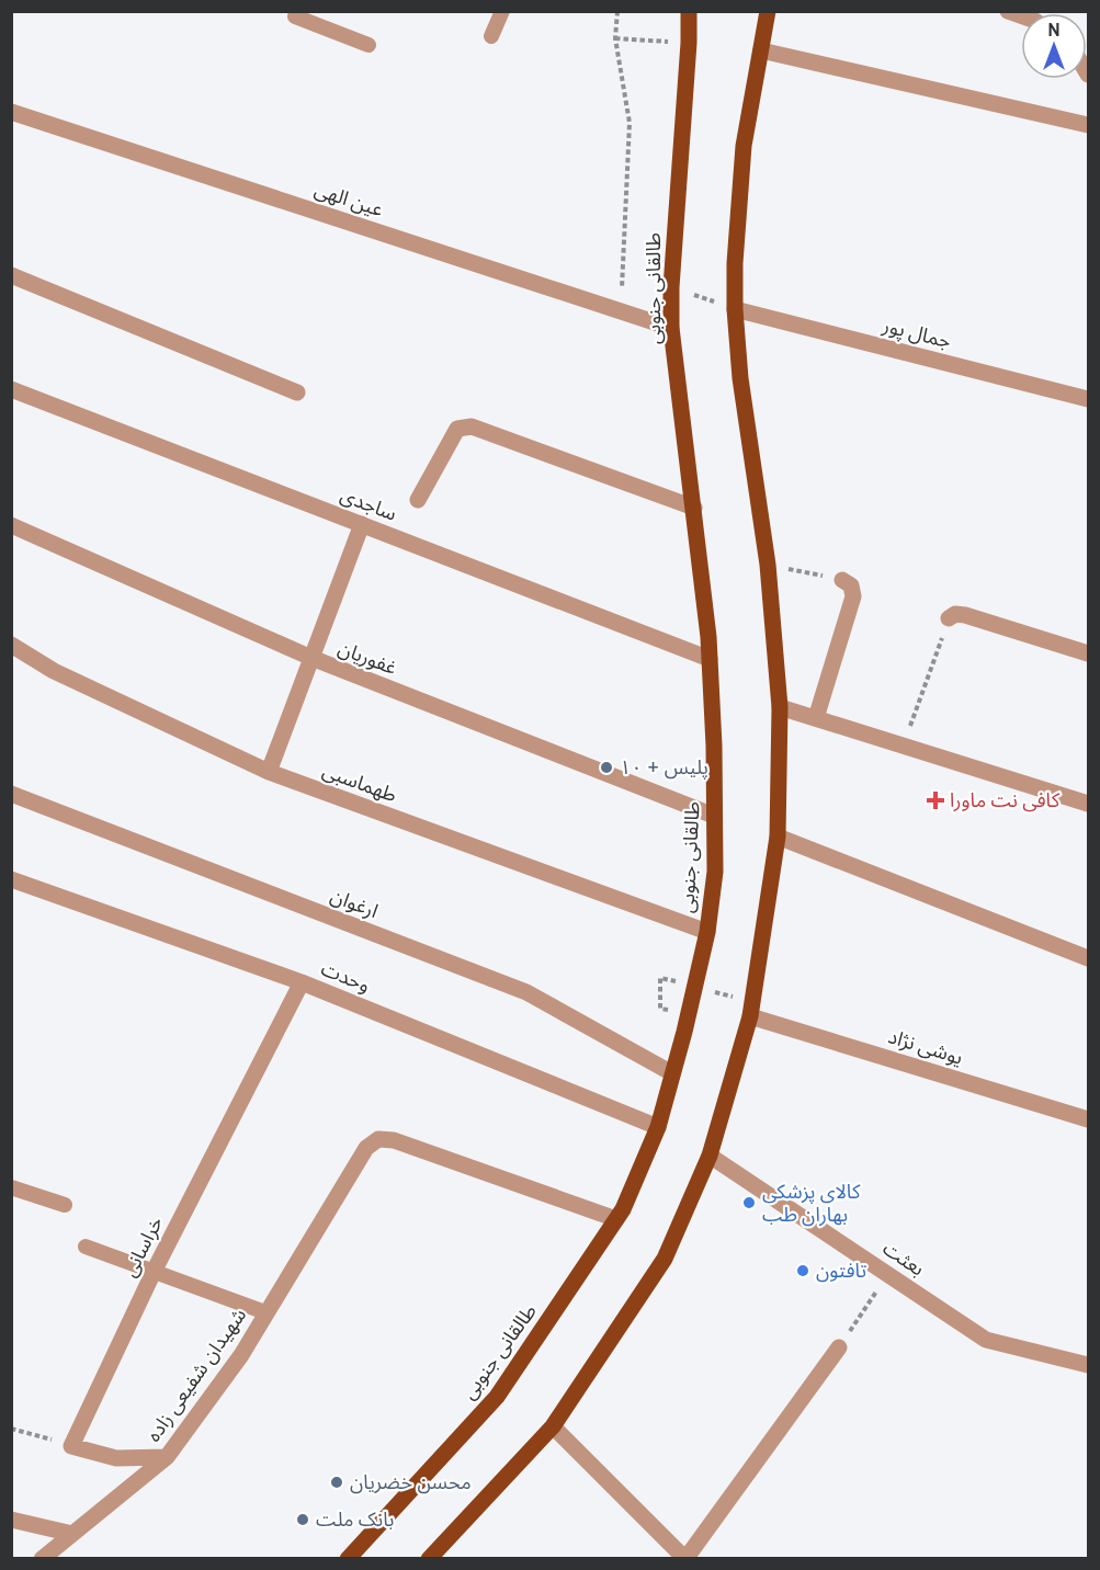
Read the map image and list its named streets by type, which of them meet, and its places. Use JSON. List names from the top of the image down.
{
  "streets": {
    "main road": ["طالقانی جنوبی"],
    "street": [
      "عین الهی",
      "جمال پور",
      "ساجدی",
      "غفوریان",
      "طهماسبی",
      "ارغوان",
      "وحدت",
      "یوشی نژاد",
      "خراسانی",
      "بعثت",
      "شهیدان شفیعی زاده"
    ]
  },
  "crossings": [
    ["عین الهی", "طالقانی جنوبی"],
    ["طالقانی جنوبی", "ساجدی"],
    ["طالقانی جنوبی", "غفوریان"],
    ["طالقانی جنوبی", "طهماسبی"],
    ["طالقانی جنوبی", "ارغوان"],
    ["طالقانی جنوبی", "وحدت"],
    ["طالقانی جنوبی", "شهیدان شفیعی زاده"],
    ["وحدت", "خراسانی"]
  ],
  "places": {
    "other": [
      "پلیس + ۱۰",
      "کالای پزشکی بهاران طب",
      "تافتون",
      "محسن خضریان",
      "بانک ملت"
    ],
    "health": ["کافی نت ماورا"]
  },
  "north": "top"
}
